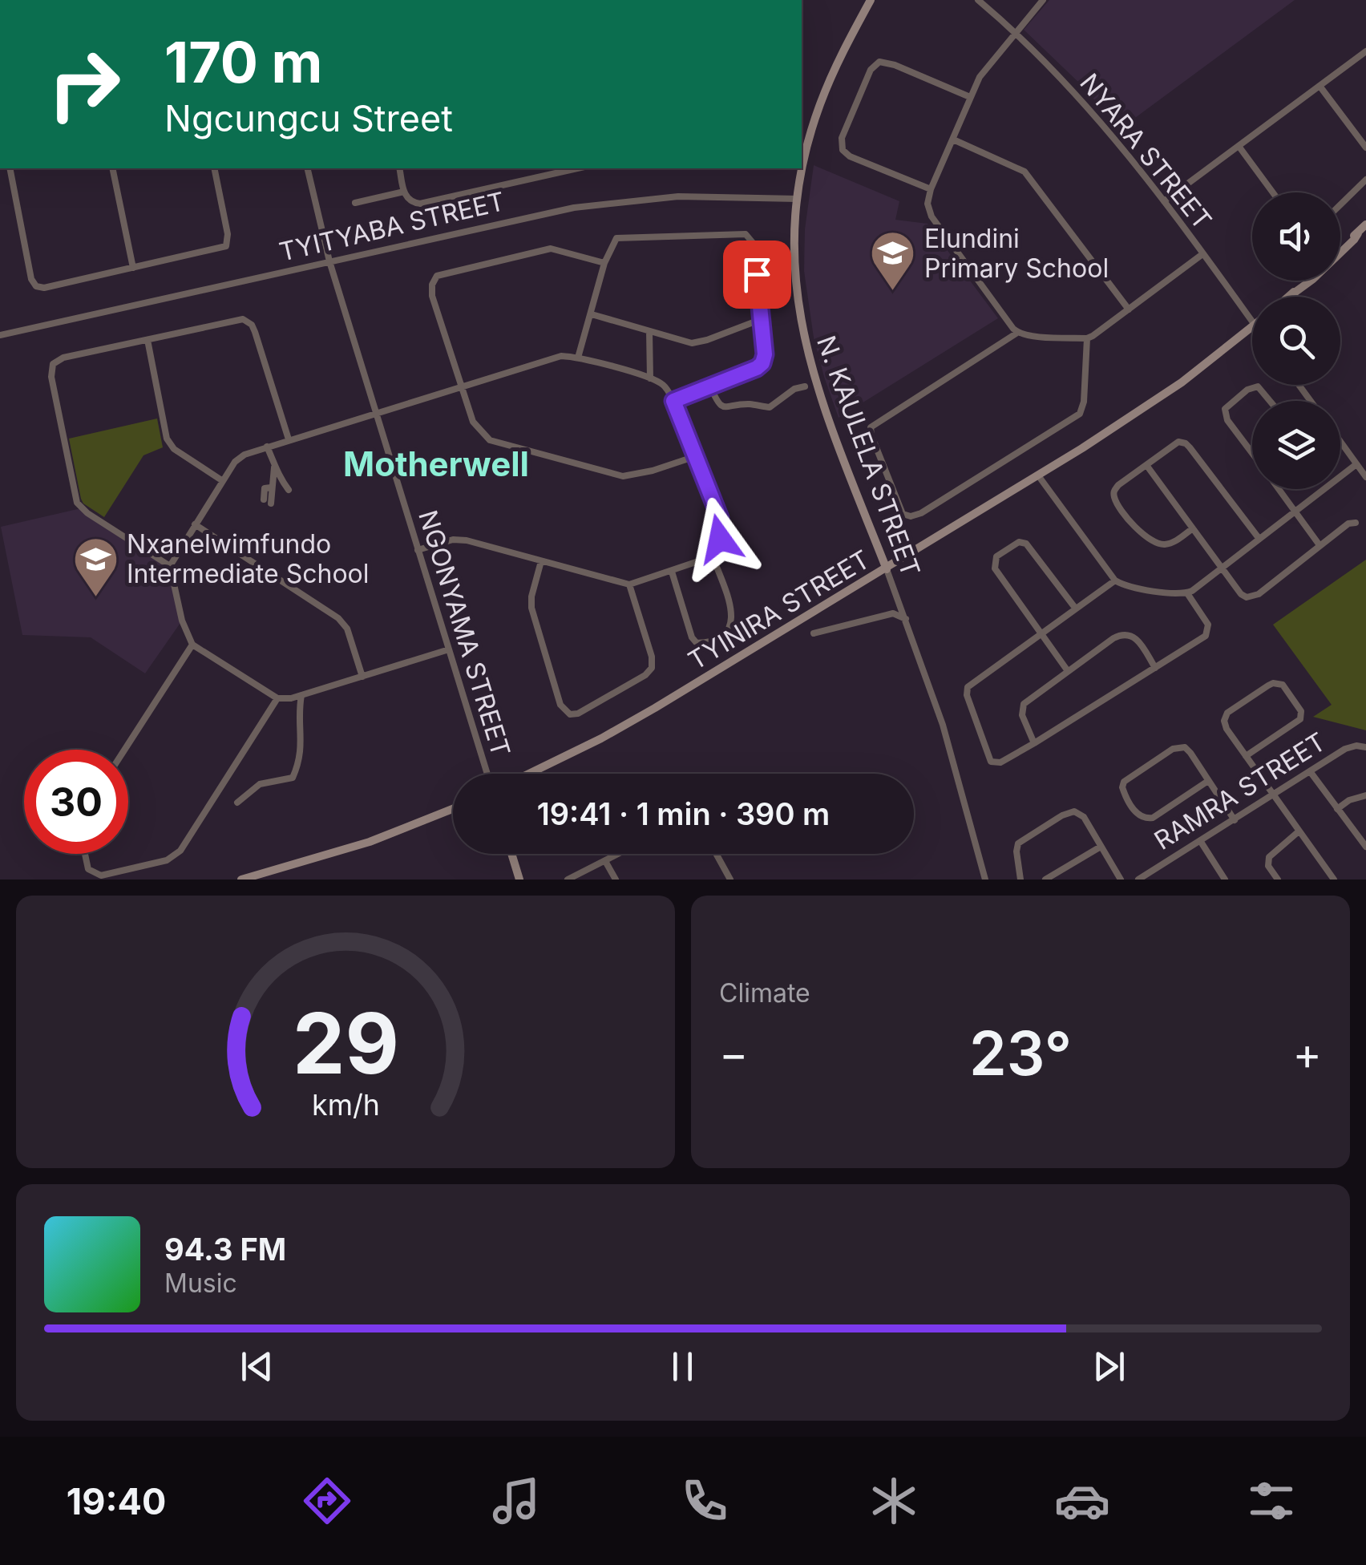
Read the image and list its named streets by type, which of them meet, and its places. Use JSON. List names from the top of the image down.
{
  "streets": {
    "street": [
      "NYARA STREET",
      "TYITYABA STREET",
      "N. KAULELA STREET",
      "TYINIRA STREET",
      "NGONYAMA STREET",
      "RAMRA STREET"
    ]
  },
  "crossings": [
    ["TYITYABA STREET", "N. KAULELA STREET"],
    ["TYITYABA STREET", "NGONYAMA STREET"],
    ["N. KAULELA STREET", "TYINIRA STREET"]
  ],
  "districts": ["Motherwell"],
  "places": {
    "school or university": ["Elundini Primary School", "Nxanelwimfundo Intermediate School"]
  },
  "page": {
    "turn": ["170 m", "Ngcungcu Street"],
    "limit": "30",
    "trip": "19:41 · 1 min · 390 m",
    "tile": "Climate",
    "heat": ["−", "23°", "+"],
    "song": ["94.3 FM", "Music"],
    "tabs": "19:40",
    "gauge": ["29", "km/h"]
  }
}
